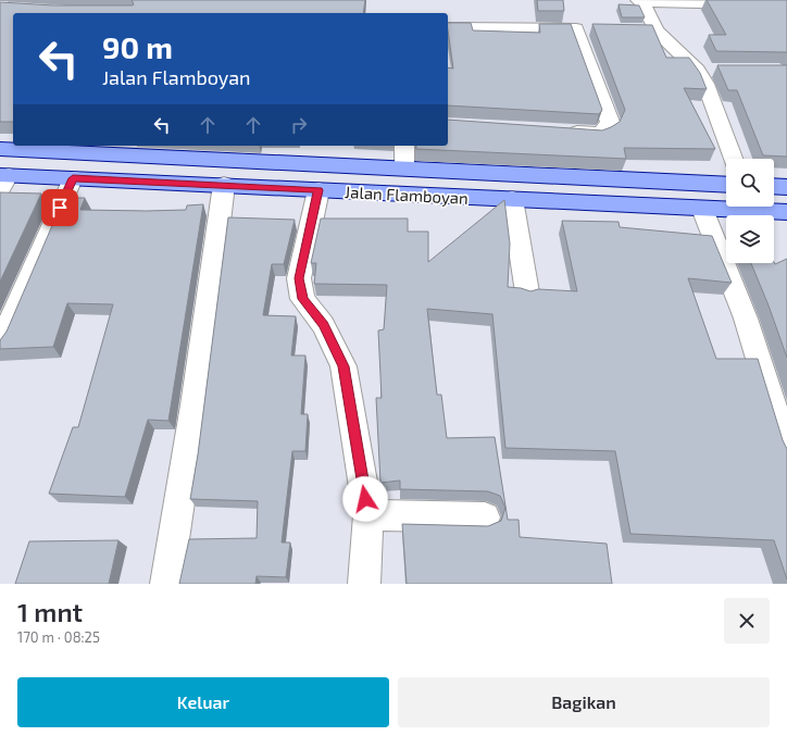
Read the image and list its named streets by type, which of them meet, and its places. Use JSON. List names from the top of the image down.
{
  "streets": {
    "main road": ["Jalan Flamboyan"]
  },
  "page": {
    "turn": ["90 m", "Jalan Flamboyan"],
    "heading": ["1 mnt", "170 m · 08:25"],
    "buttons": ["Keluar", "Bagikan"]
  }
}
